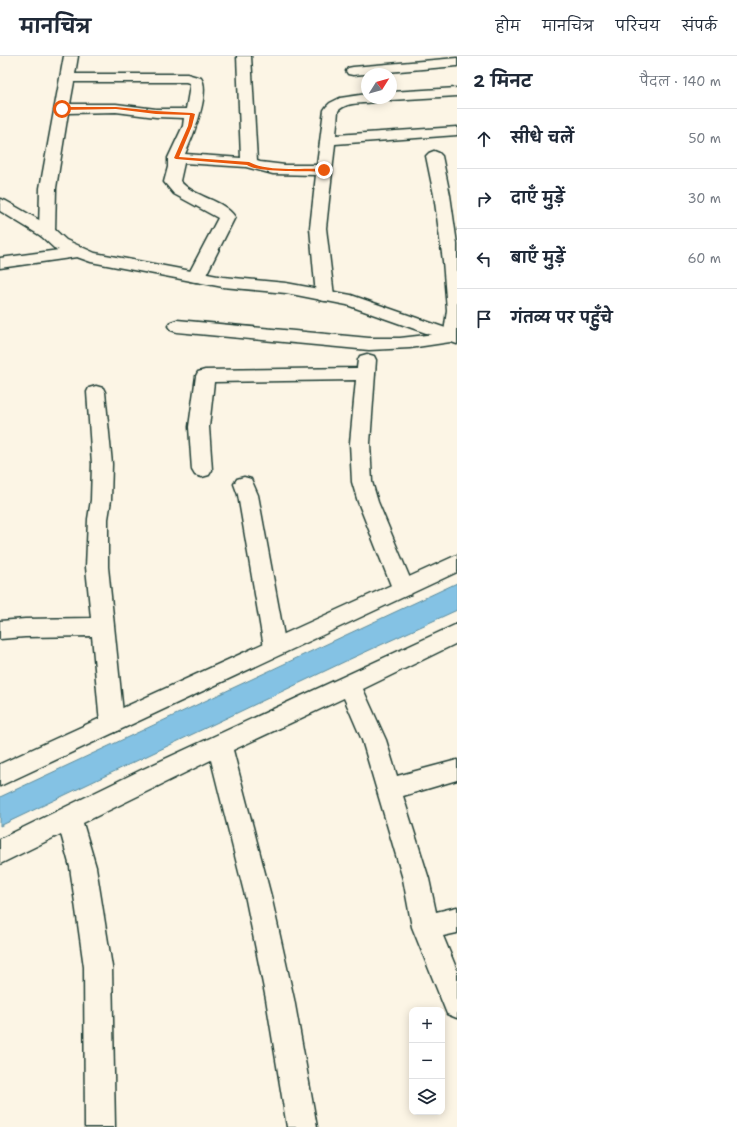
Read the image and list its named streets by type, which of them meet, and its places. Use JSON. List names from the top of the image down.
{
  "north": "top right",
  "page": {
    "header": "मानचित्र",
    "nav": [
      "होम",
      "मानचित्र",
      "परिचय",
      "संपर्क"
    ],
    "heading": ["2 मिनट", "पैदल · 140 m"],
    "list": [
      ["सीधे चलें", "50 m"],
      ["दाएँ मुड़ें", "30 m"],
      ["बाएँ मुड़ें", "60 m"],
      "गंतव्य पर पहुँचे"
    ],
    "map_buttons": ["+", "−"]
  }
}
